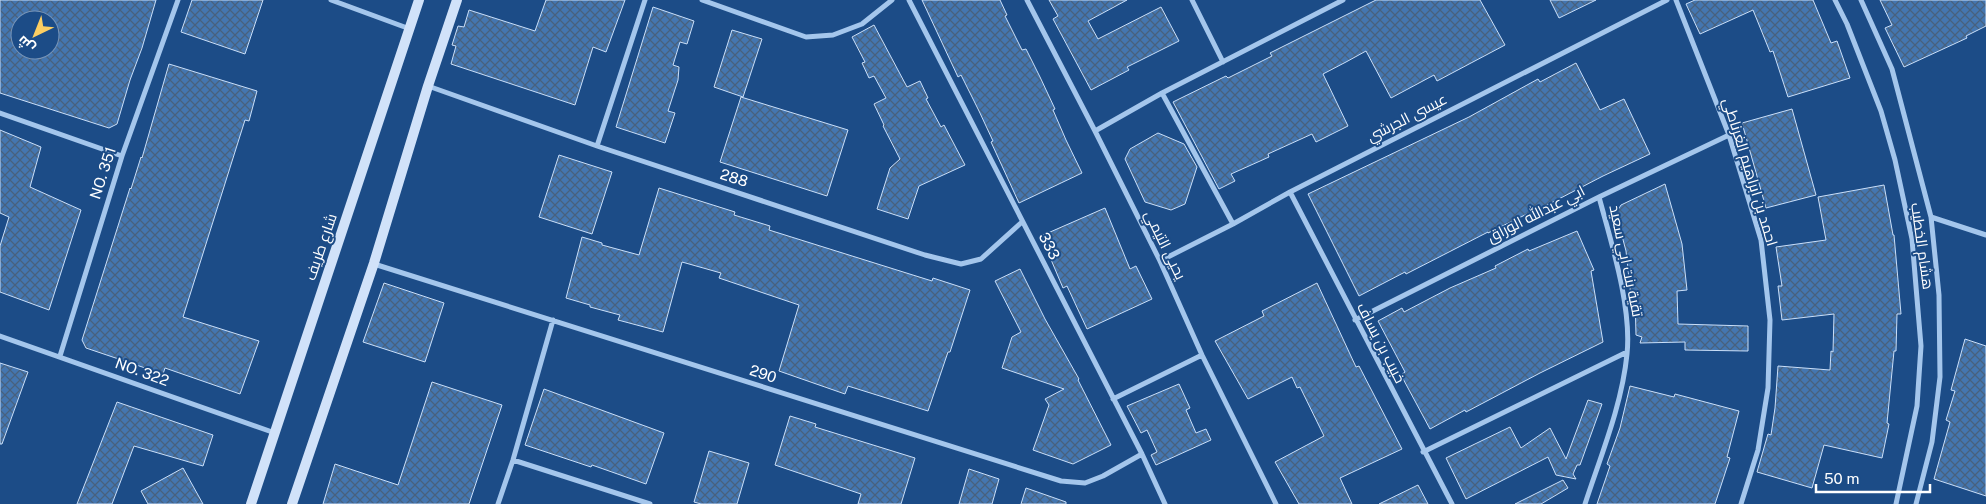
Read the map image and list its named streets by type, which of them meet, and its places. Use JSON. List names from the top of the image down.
{
  "streets": {
    "street": [
      "عيسى الجرشي",
      "احمد بن ابراهيم الغرناطي",
      "NO. 351",
      "288",
      "ابي عبدالله الوراق",
      "يحيى التيمي",
      "333",
      "هشام الخطيب",
      "شارع طريف",
      "تقية بنت ابي سعيد",
      "خبيب بن يساف",
      "NO. 322",
      "290"
    ]
  },
  "crossings": [
    ["عيسى الجرشي", "يحيى التيمي"],
    ["عيسى الجرشي", "خبيب بن يساف"],
    ["احمد بن ابراهيم الغرناطي", "ابي عبدالله الوراق"],
    ["NO. 351", "NO. 322"],
    ["288", "333"],
    ["ابي عبدالله الوراق", "تقية بنت ابي سعيد"],
    ["ابي عبدالله الوراق", "خبيب بن يساف"],
    ["333", "290"],
    ["شارع طريف", "NO. 322"]
  ],
  "scale_bar": "50 m",
  "north": "bottom left"
}
